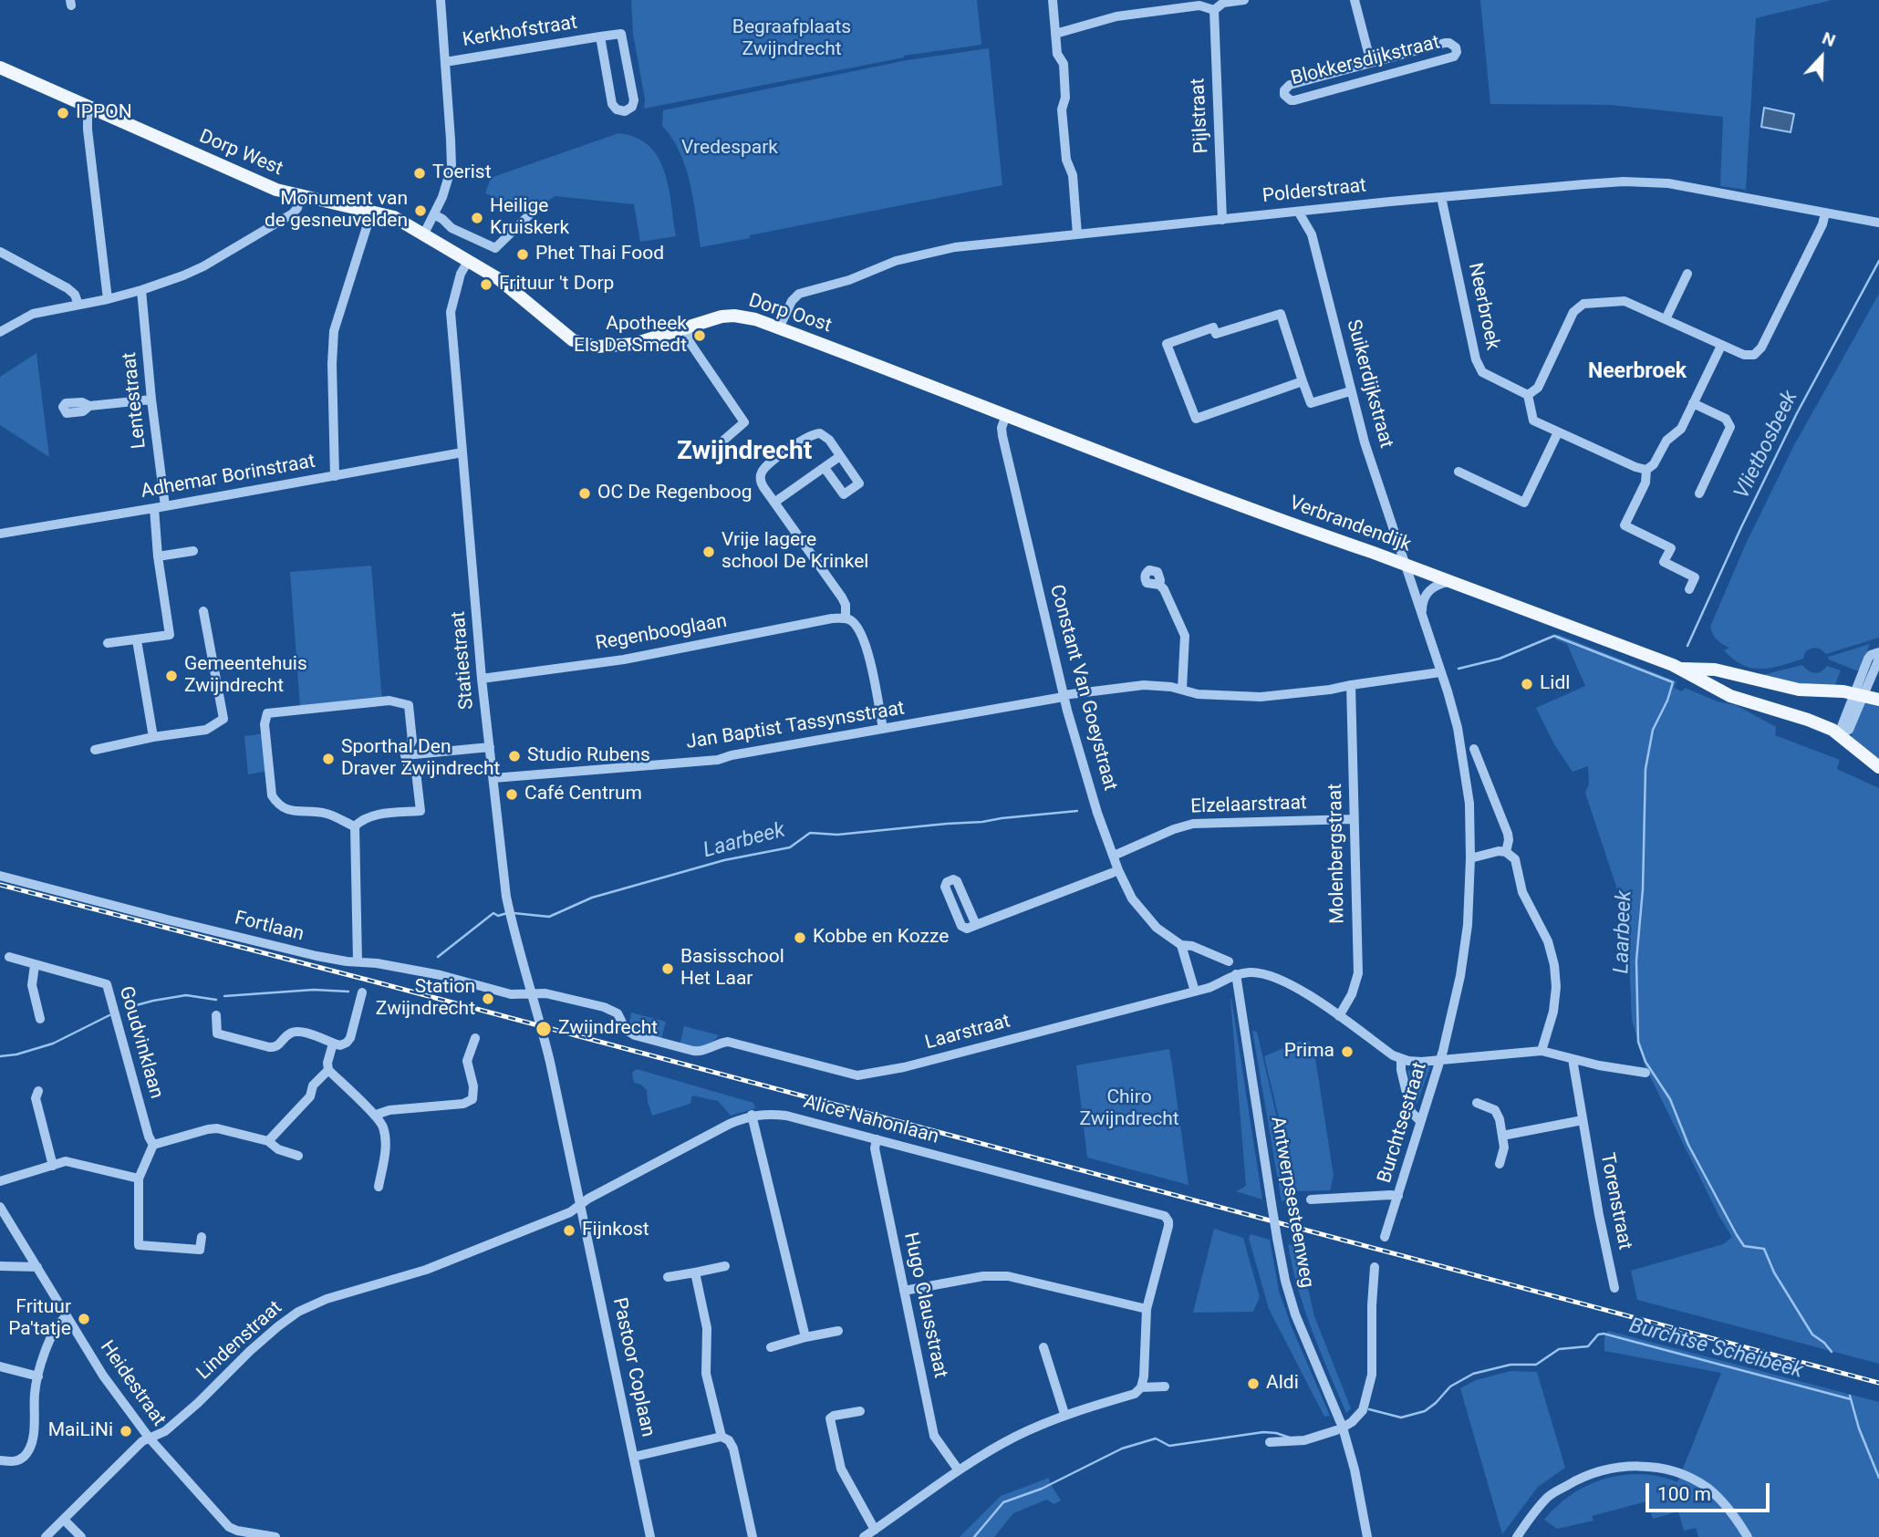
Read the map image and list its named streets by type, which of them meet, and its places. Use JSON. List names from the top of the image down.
{
  "streets": {
    "main road": ["Dorp West", "Dorp Oost", "Verbrandendijk"],
    "street": [
      "Kerkhofstraat",
      "Blokkersdijkstraat",
      "Pijlstraat",
      "Polderstraat",
      "Neerbroek",
      "Suikerdijkstraat",
      "Lentestraat",
      "Adhemar Borinstraat",
      "Regenbooglaan",
      "Statiestraat",
      "Constant Van Goeystraat",
      "Jan Baptist Tassynsstraat",
      "Elzelaarstraat",
      "Molenbergstraat",
      "Fortlaan",
      "Laarstraat",
      "Goudvinklaan",
      "Alice Nahonlaan",
      "Burchtsestraat",
      "Torenstraat",
      "Antwerpsesteenweg",
      "Hugo Clausstraat",
      "Lindenstraat",
      "Pastoor Coplaan",
      "Heidestraat"
    ]
  },
  "crossings": [
    ["Pijlstraat", "Polderstraat"],
    ["Dorp West", "Dorp Oost"],
    ["Dorp West", "Statiestraat"],
    ["Polderstraat", "Neerbroek"],
    ["Polderstraat", "Dorp Oost"],
    ["Polderstraat", "Suikerdijkstraat"],
    ["Dorp Oost", "Verbrandendijk"],
    ["Dorp Oost", "Statiestraat"],
    ["Dorp Oost", "Constant Van Goeystraat"],
    ["Suikerdijkstraat", "Verbrandendijk"],
    ["Lentestraat", "Adhemar Borinstraat"],
    ["Adhemar Borinstraat", "Statiestraat"],
    ["Verbrandendijk", "Constant Van Goeystraat"],
    ["Regenbooglaan", "Statiestraat"],
    ["Statiestraat", "Jan Baptist Tassynsstraat"],
    ["Statiestraat", "Fortlaan"],
    ["Statiestraat", "Laarstraat"],
    ["Statiestraat", "Alice Nahonlaan"],
    ["Statiestraat", "Lindenstraat"],
    ["Statiestraat", "Pastoor Coplaan"],
    ["Constant Van Goeystraat", "Jan Baptist Tassynsstraat"],
    ["Constant Van Goeystraat", "Elzelaarstraat"],
    ["Jan Baptist Tassynsstraat", "Molenbergstraat"],
    ["Elzelaarstraat", "Molenbergstraat"],
    ["Molenbergstraat", "Laarstraat"],
    ["Fortlaan", "Laarstraat"],
    ["Laarstraat", "Burchtsestraat"],
    ["Laarstraat", "Antwerpsesteenweg"],
    ["Alice Nahonlaan", "Hugo Clausstraat"],
    ["Alice Nahonlaan", "Lindenstraat"],
    ["Alice Nahonlaan", "Pastoor Coplaan"],
    ["Burchtsestraat", "Torenstraat"],
    ["Lindenstraat", "Pastoor Coplaan"],
    ["Lindenstraat", "Heidestraat"]
  ],
  "districts": ["Neerbroek", "Zwijndrecht"],
  "water": ["Vlietbosbeek", "Laarbeek", "Burchtse Scheibeek"],
  "parks": ["Begraafplaats Zwijndrecht", "Vredespark", "Chiro Zwijndrecht"],
  "places": [
    "IPPON",
    "Toerist",
    "Monument van de gesneuvelden",
    "Heilige Kruiskerk",
    "Phet Thai Food",
    "Frituur 't Dorp",
    "Apotheek Els De Smedt",
    "OC De Regenboog",
    "Vrije lagere school De Krinkel",
    "Gemeentehuis Zwijndrecht",
    "Lidl",
    "Studio Rubens",
    "Sporthal Den Draver Zwijndrecht",
    "Café Centrum",
    "Kobbe en Kozze",
    "Basisschool Het Laar",
    "Station Zwijndrecht",
    "Zwijndrecht",
    "Prima",
    "Fijnkost",
    "Frituur Pa'tatje",
    "Aldi",
    "MaiLiNi"
  ],
  "scale_bar": "100 m",
  "north": "top"
}
